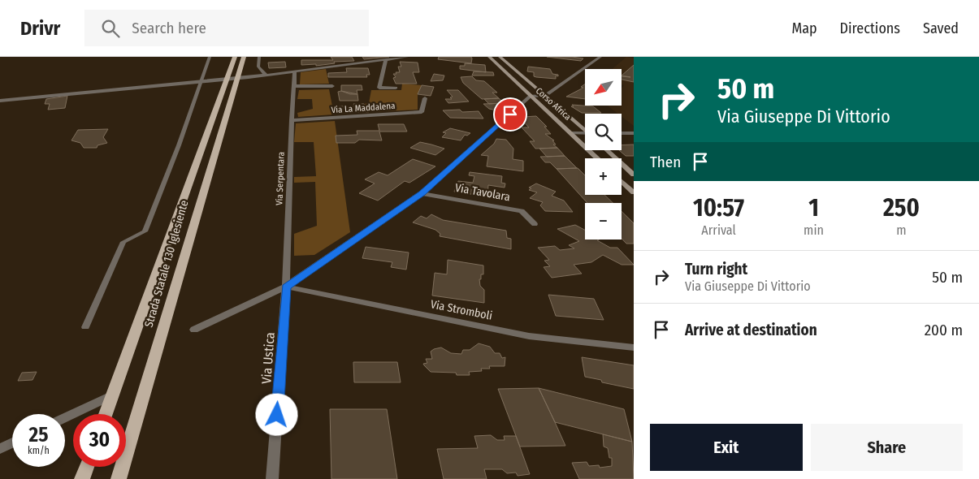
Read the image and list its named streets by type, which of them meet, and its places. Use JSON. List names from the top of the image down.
{
  "streets": {
    "main road": ["Strada Statale 130 Iglesiente"],
    "street": [
      "Corso Africa",
      "Via La Maddalena",
      "Via Serpentara",
      "Via Tavolara",
      "Via Stromboli",
      "Via Ustica"
    ]
  },
  "crossings": [
    ["Via La Maddalena", "Via Serpentara"],
    ["Via Serpentara", "Via Stromboli"],
    ["Via Serpentara", "Via Ustica"],
    ["Via Stromboli", "Via Ustica"]
  ],
  "north": "bottom left",
  "page": {
    "header": "Drivr",
    "search": "Search here",
    "nav": ["Map", "Directions", "Saved"],
    "turn": ["50 m", "Via Giuseppe Di Vittorio"],
    "map_buttons": ["+", "−"],
    "then": "Then",
    "eta": [
      "10:57",
      "Arrival",
      "1",
      "min",
      "250",
      "m"
    ],
    "list": [
      {
        "name": "Turn right",
        "note": "Via Giuseppe Di Vittorio",
        "value": "50 m"
      },
      {
        "name": "Arrive at destination",
        "value": "200 m"
      }
    ],
    "speed": "25 km/h",
    "limit": "30",
    "buttons": ["Exit", "Share"]
  }
}
